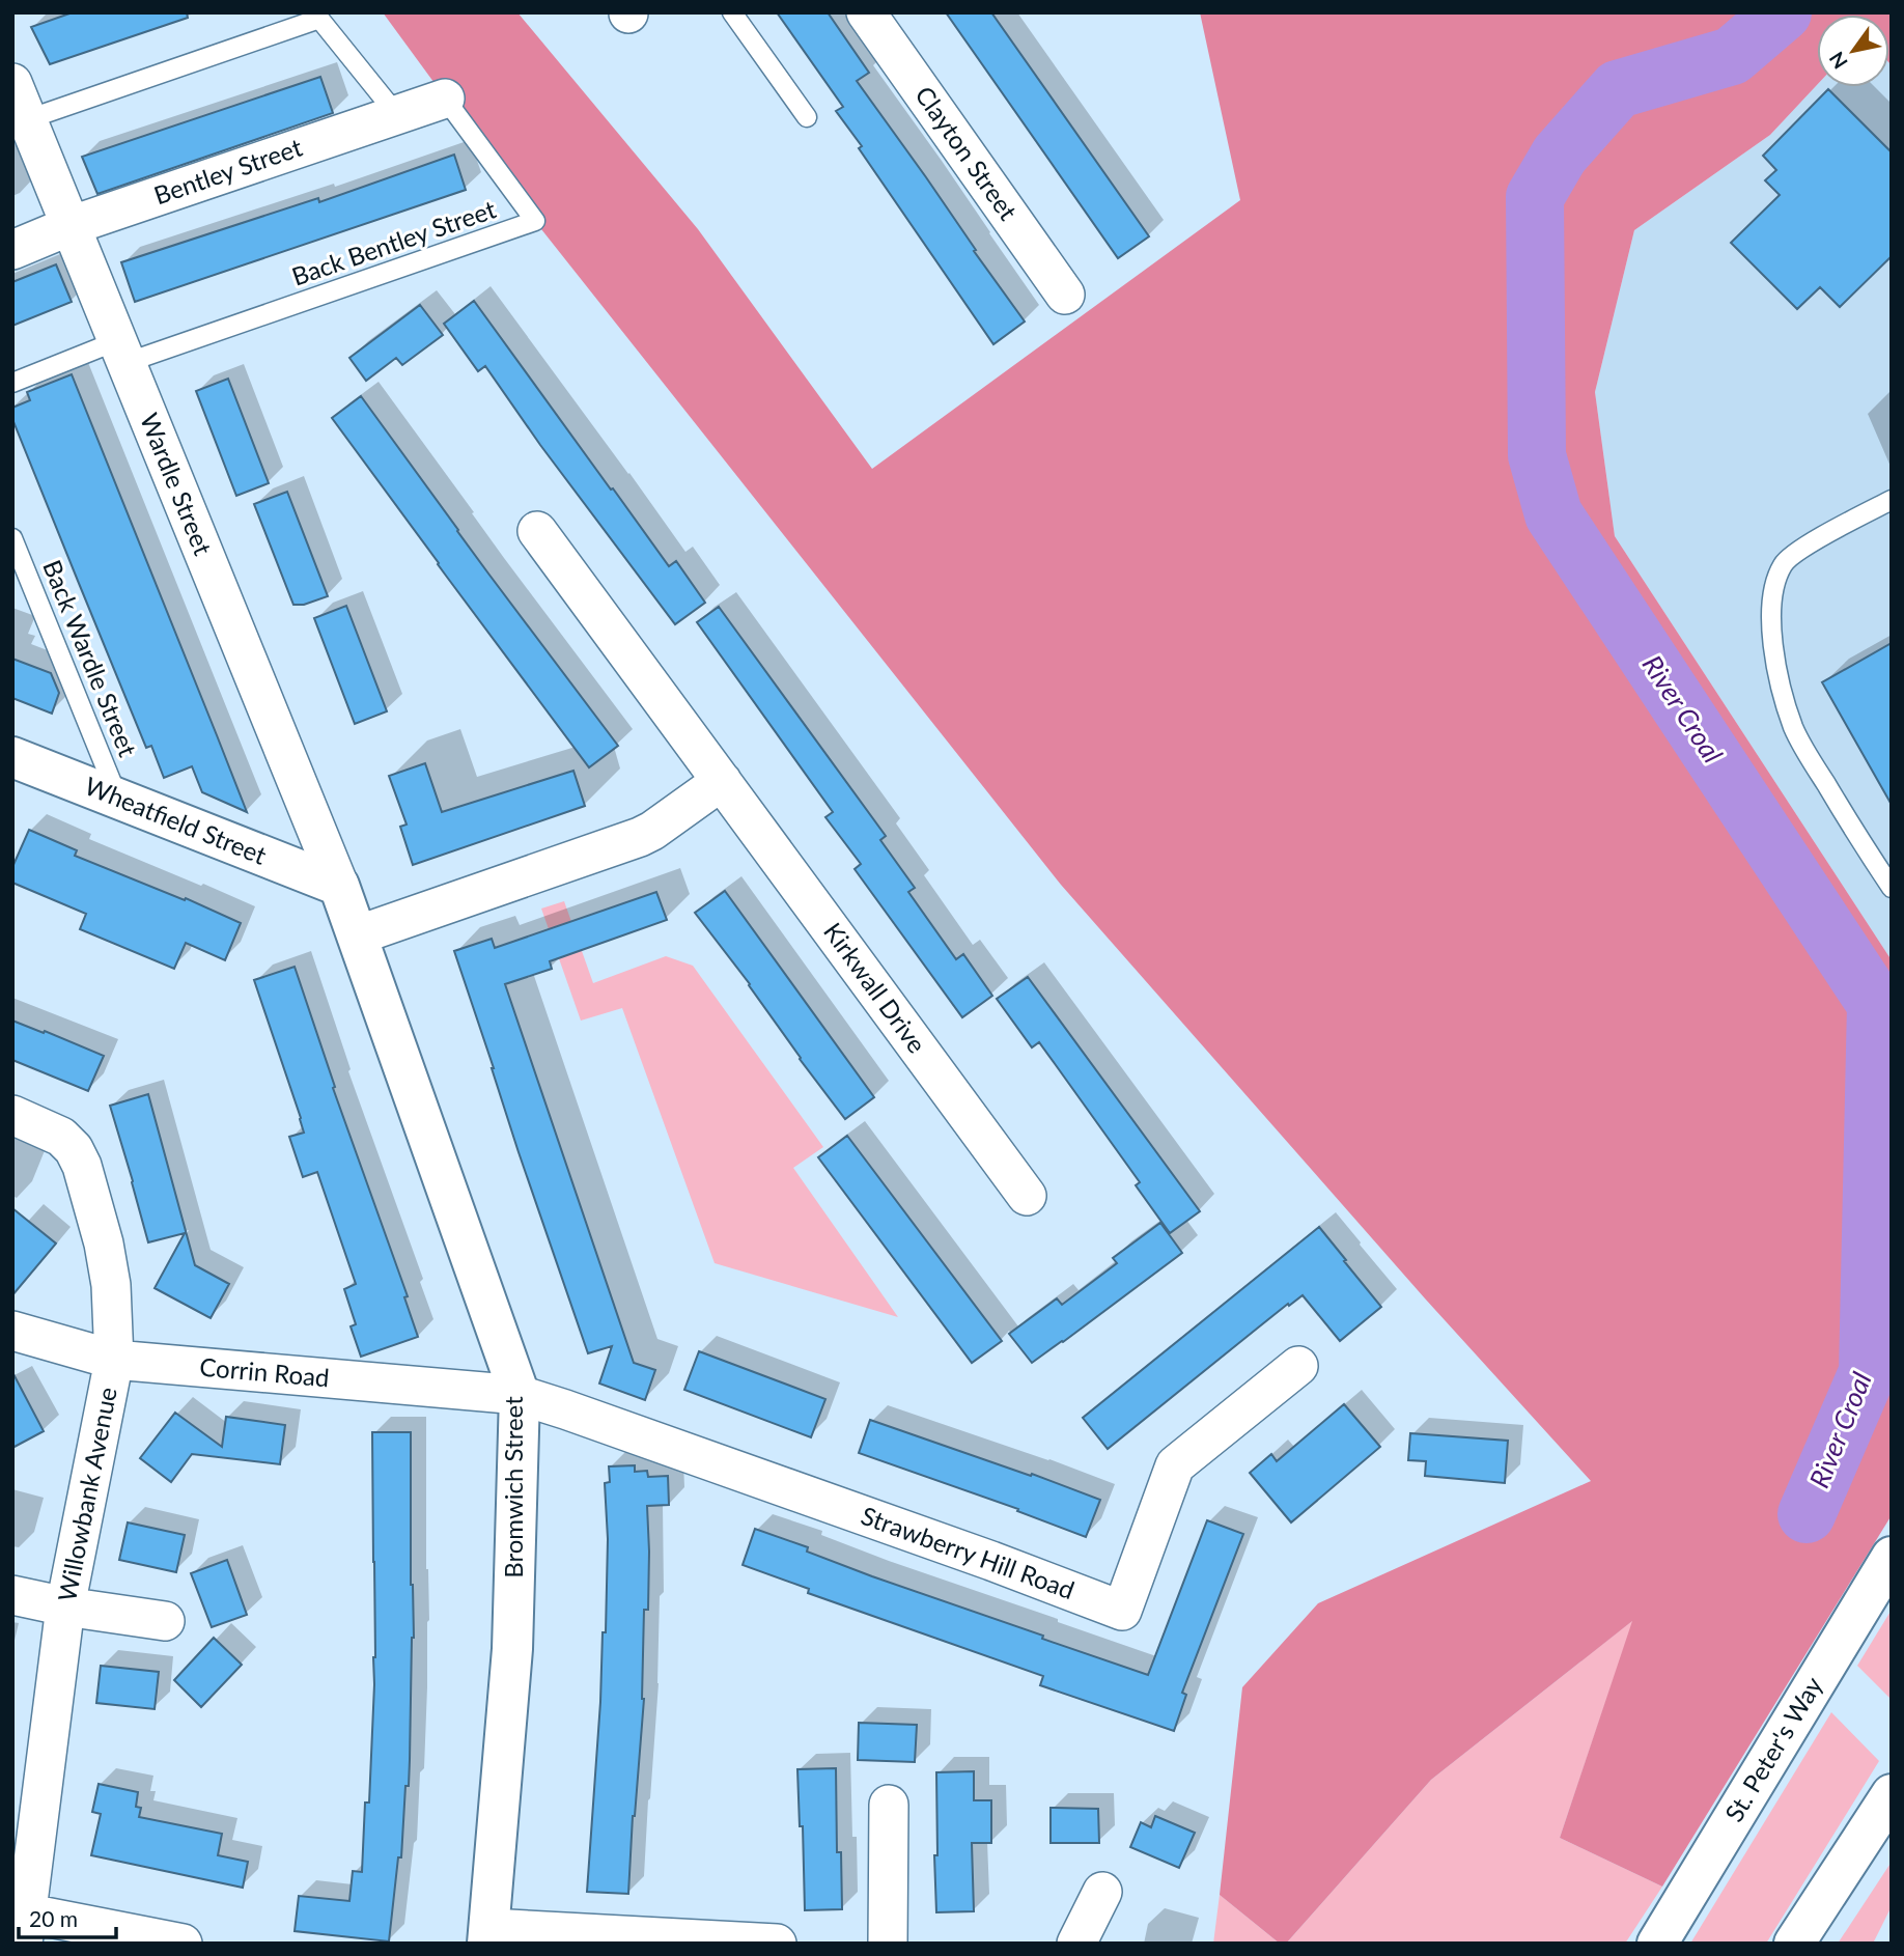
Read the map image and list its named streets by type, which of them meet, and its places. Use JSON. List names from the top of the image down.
{
  "streets": {
    "main road": ["Wheatfield Street", "Bromwich Street", "St. Peter's Way"],
    "street": [
      "Clayton Street",
      "Bentley Street",
      "Wardle Street",
      "Kirkwall Drive",
      "Corrin Road",
      "Willowbank Avenue",
      "Strawberry Hill Road"
    ],
    "lane": ["Back Bentley Street", "Back Wardle Street"]
  },
  "crossings": [
    ["Bentley Street", "Back Bentley Street"],
    ["Bentley Street", "Wardle Street"],
    ["Back Bentley Street", "Wardle Street"],
    ["Wardle Street", "Wheatfield Street"],
    ["Wardle Street", "Bromwich Street"],
    ["Back Wardle Street", "Wheatfield Street"],
    ["Wheatfield Street", "Bromwich Street"],
    ["Corrin Road", "Bromwich Street"],
    ["Corrin Road", "Willowbank Avenue"],
    ["Corrin Road", "Strawberry Hill Road"],
    ["Bromwich Street", "Strawberry Hill Road"]
  ],
  "water": ["River Croal"],
  "scale_bar": "20 m",
  "north": "bottom left"
}
